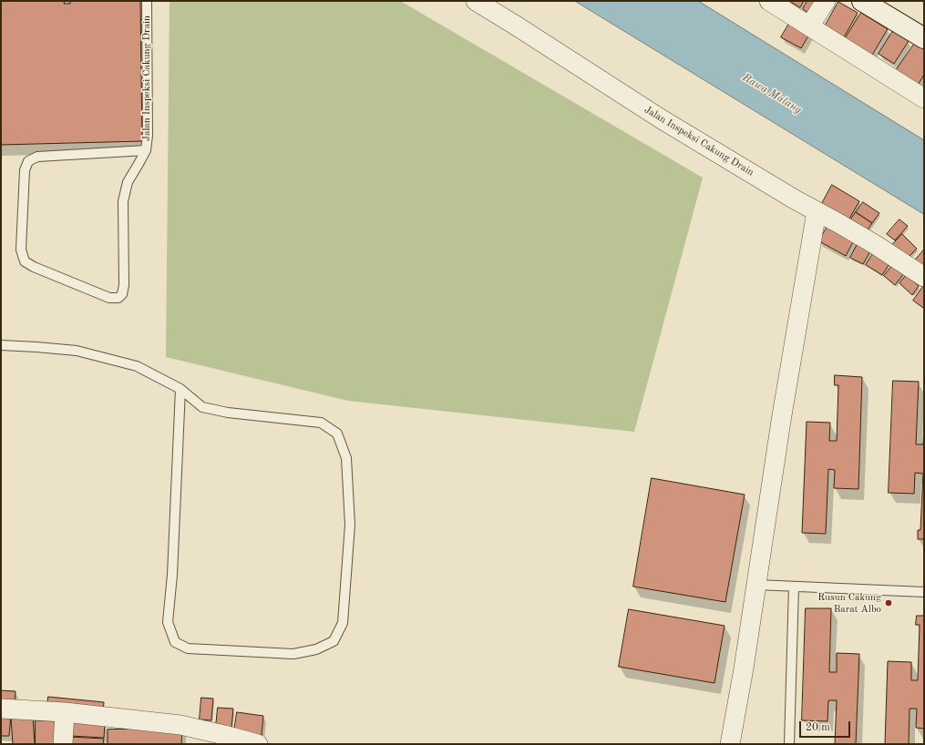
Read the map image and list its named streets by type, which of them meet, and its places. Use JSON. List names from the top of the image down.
{
  "streets": {
    "street": ["Jalan Inspeksi Cakung Drain"]
  },
  "water": ["Rawa Malang"],
  "places": ["Rusun Cakung Barat Albo"],
  "scale_bar": "20 m"
}
